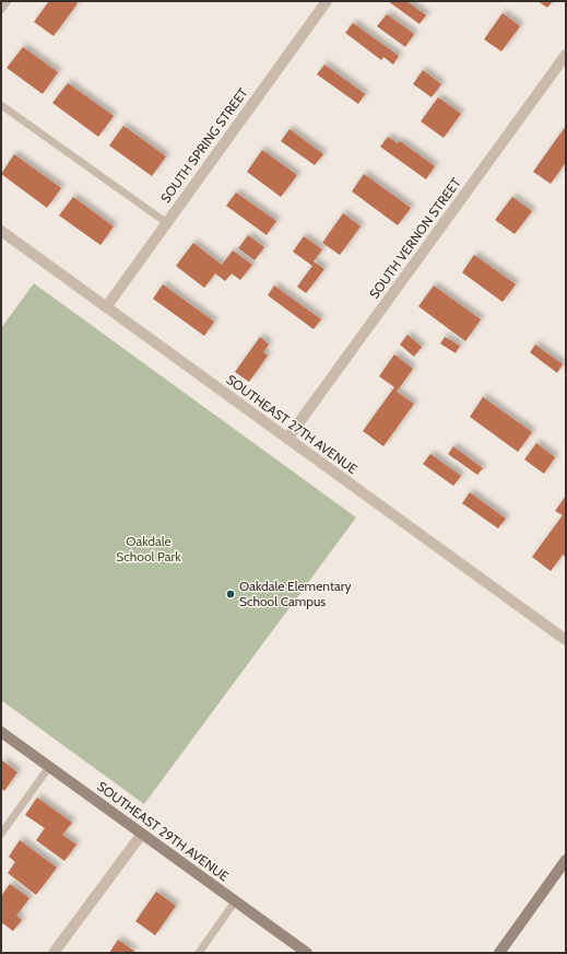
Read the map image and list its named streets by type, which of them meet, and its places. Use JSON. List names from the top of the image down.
{
  "streets": {
    "street": [
      "SOUTH SPRING STREET",
      "SOUTH VERNON STREET",
      "SOUTHEAST 27TH AVENUE",
      "SOUTHEAST 29TH AVENUE"
    ]
  },
  "crossings": [
    ["SOUTH SPRING STREET", "SOUTHEAST 27TH AVENUE"],
    ["SOUTH VERNON STREET", "SOUTHEAST 27TH AVENUE"]
  ],
  "parks": ["Oakdale School Park"],
  "places": ["Oakdale Elementary School Campus"]
}
